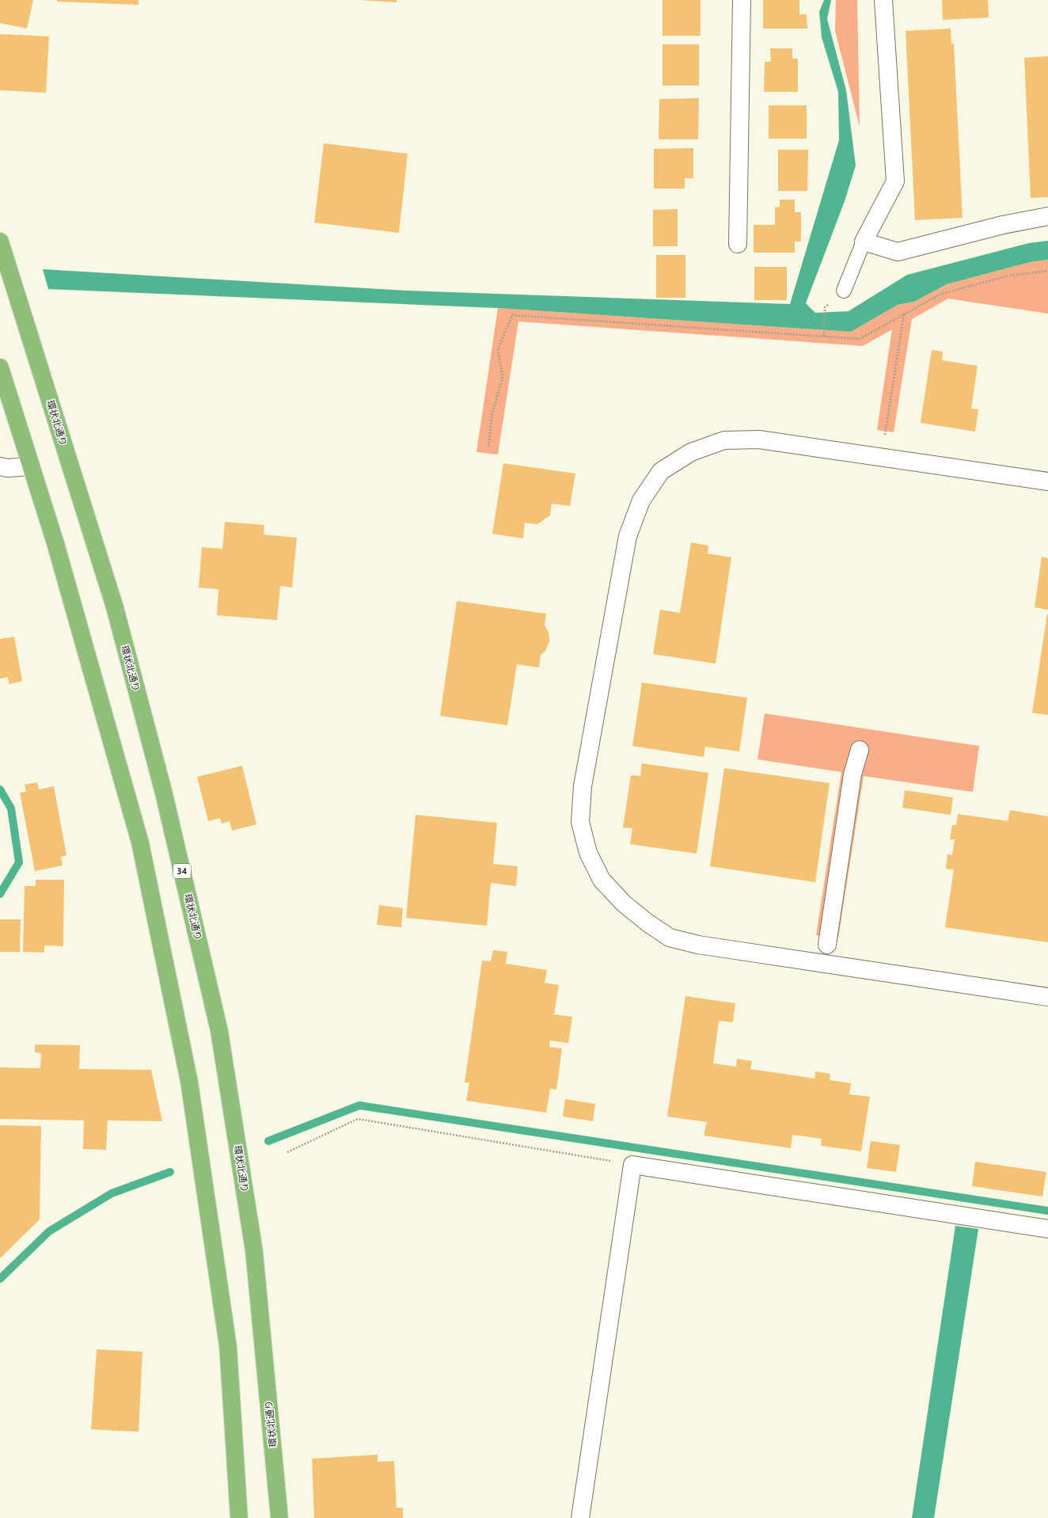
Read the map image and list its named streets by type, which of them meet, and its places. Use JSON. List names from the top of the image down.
{
  "streets": {
    "highway": ["環状北通り", "34"]
  }
}
